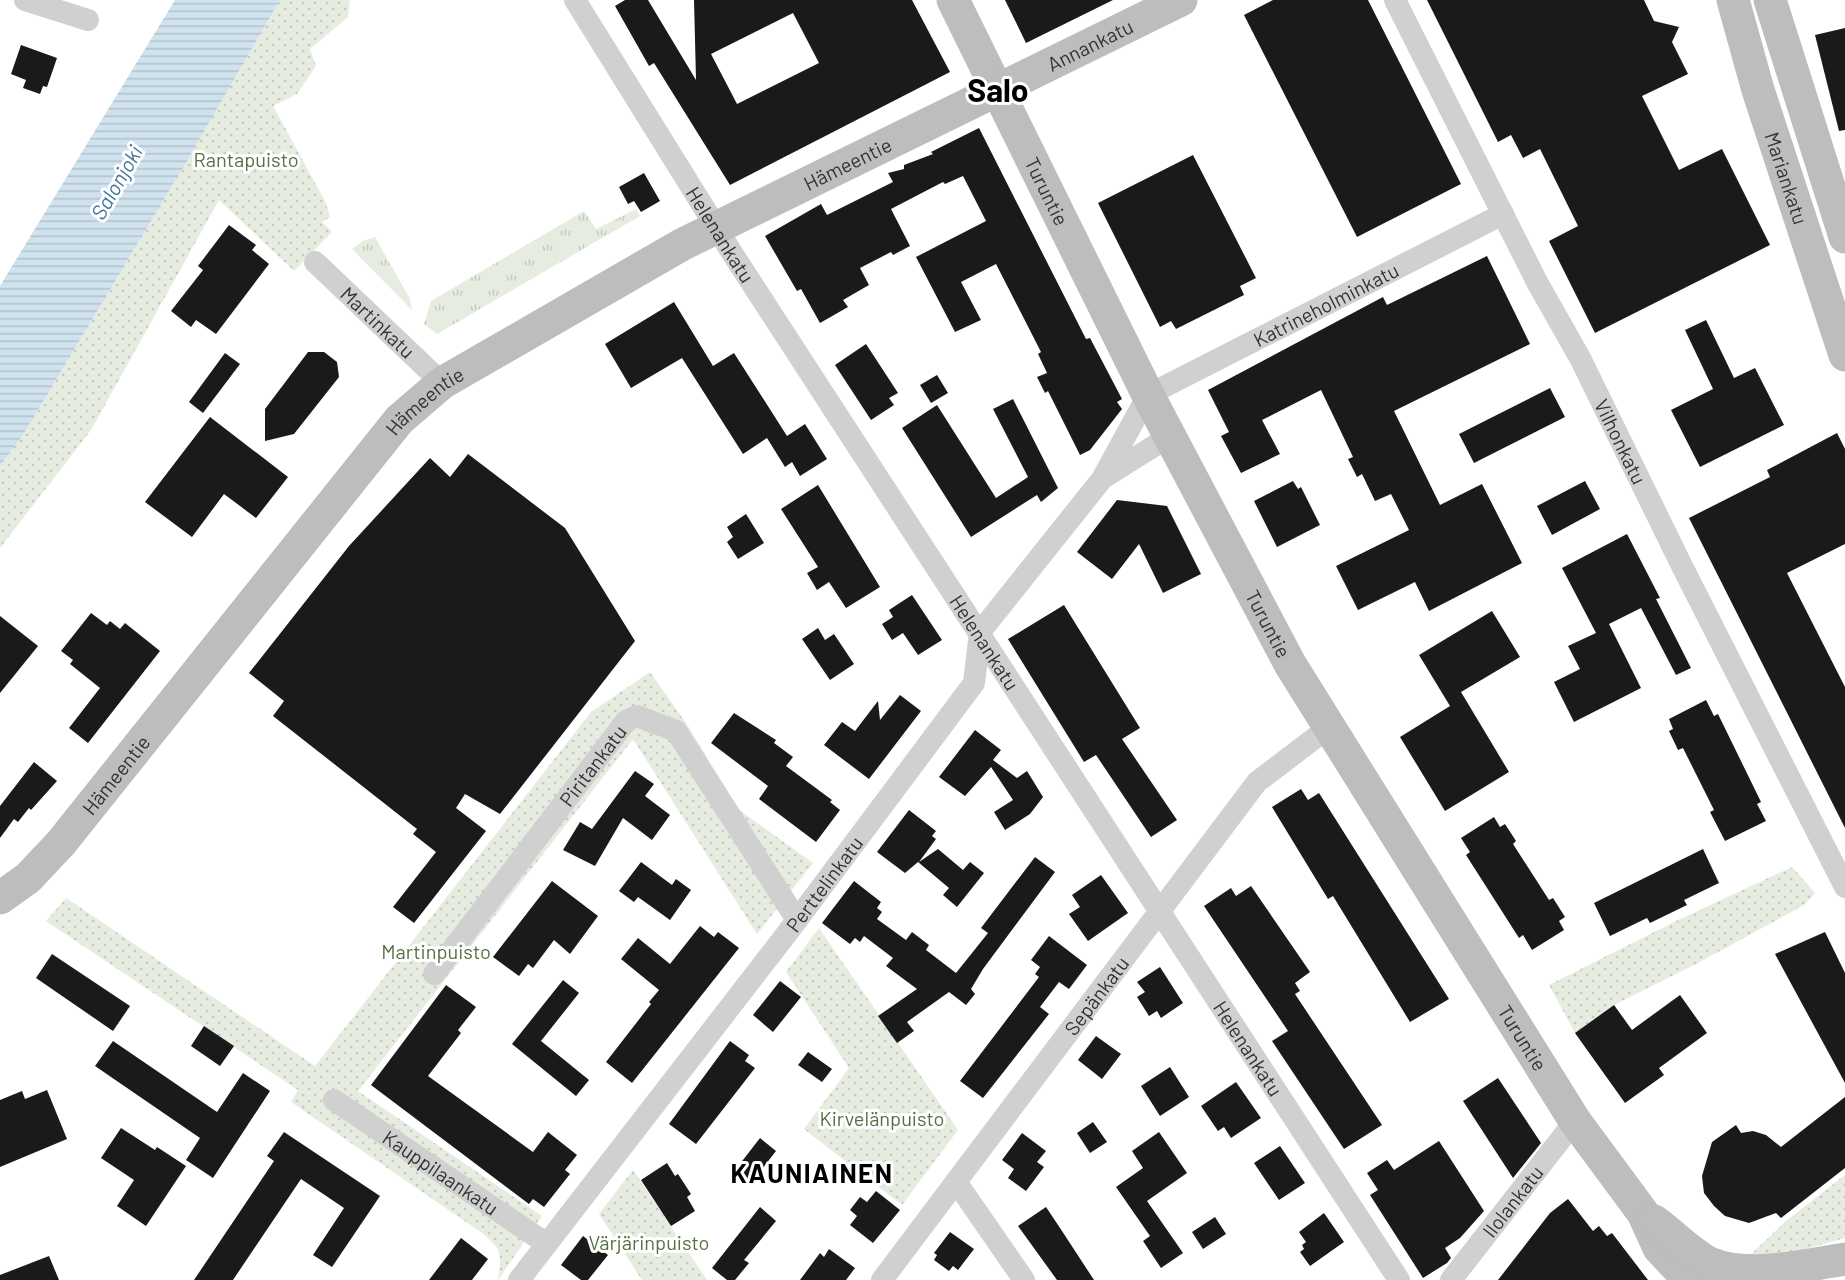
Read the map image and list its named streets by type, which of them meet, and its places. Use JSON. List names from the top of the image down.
{
  "streets": {
    "main road": [
      "Annankatu",
      "Hämeentie",
      "Mariankatu",
      "Turuntie"
    ],
    "street": [
      "Helenankatu",
      "Katrineholminkatu",
      "Martinkatu",
      "Vilhonkatu",
      "Piritankatu",
      "Perttelinkatu",
      "Sepänkatu",
      "Kauppilaankatu",
      "Ilolankatu"
    ]
  },
  "crossings": [
    ["Annankatu", "Hämeentie"],
    ["Annankatu", "Turuntie"],
    ["Hämeentie", "Turuntie"],
    ["Hämeentie", "Helenankatu"],
    ["Hämeentie", "Martinkatu"],
    ["Turuntie", "Katrineholminkatu"],
    ["Turuntie", "Sepänkatu"],
    ["Turuntie", "Ilolankatu"],
    ["Helenankatu", "Perttelinkatu"],
    ["Helenankatu", "Sepänkatu"],
    ["Katrineholminkatu", "Vilhonkatu"],
    ["Piritankatu", "Perttelinkatu"],
    ["Perttelinkatu", "Kauppilaankatu"]
  ],
  "districts": ["Salo", "KAUNIAINEN"],
  "water": ["Salonjoki"],
  "parks": [
    "Rantapuisto",
    "Martinpuisto",
    "Kirvelänpuisto",
    "Värjärinpuisto"
  ]
}
